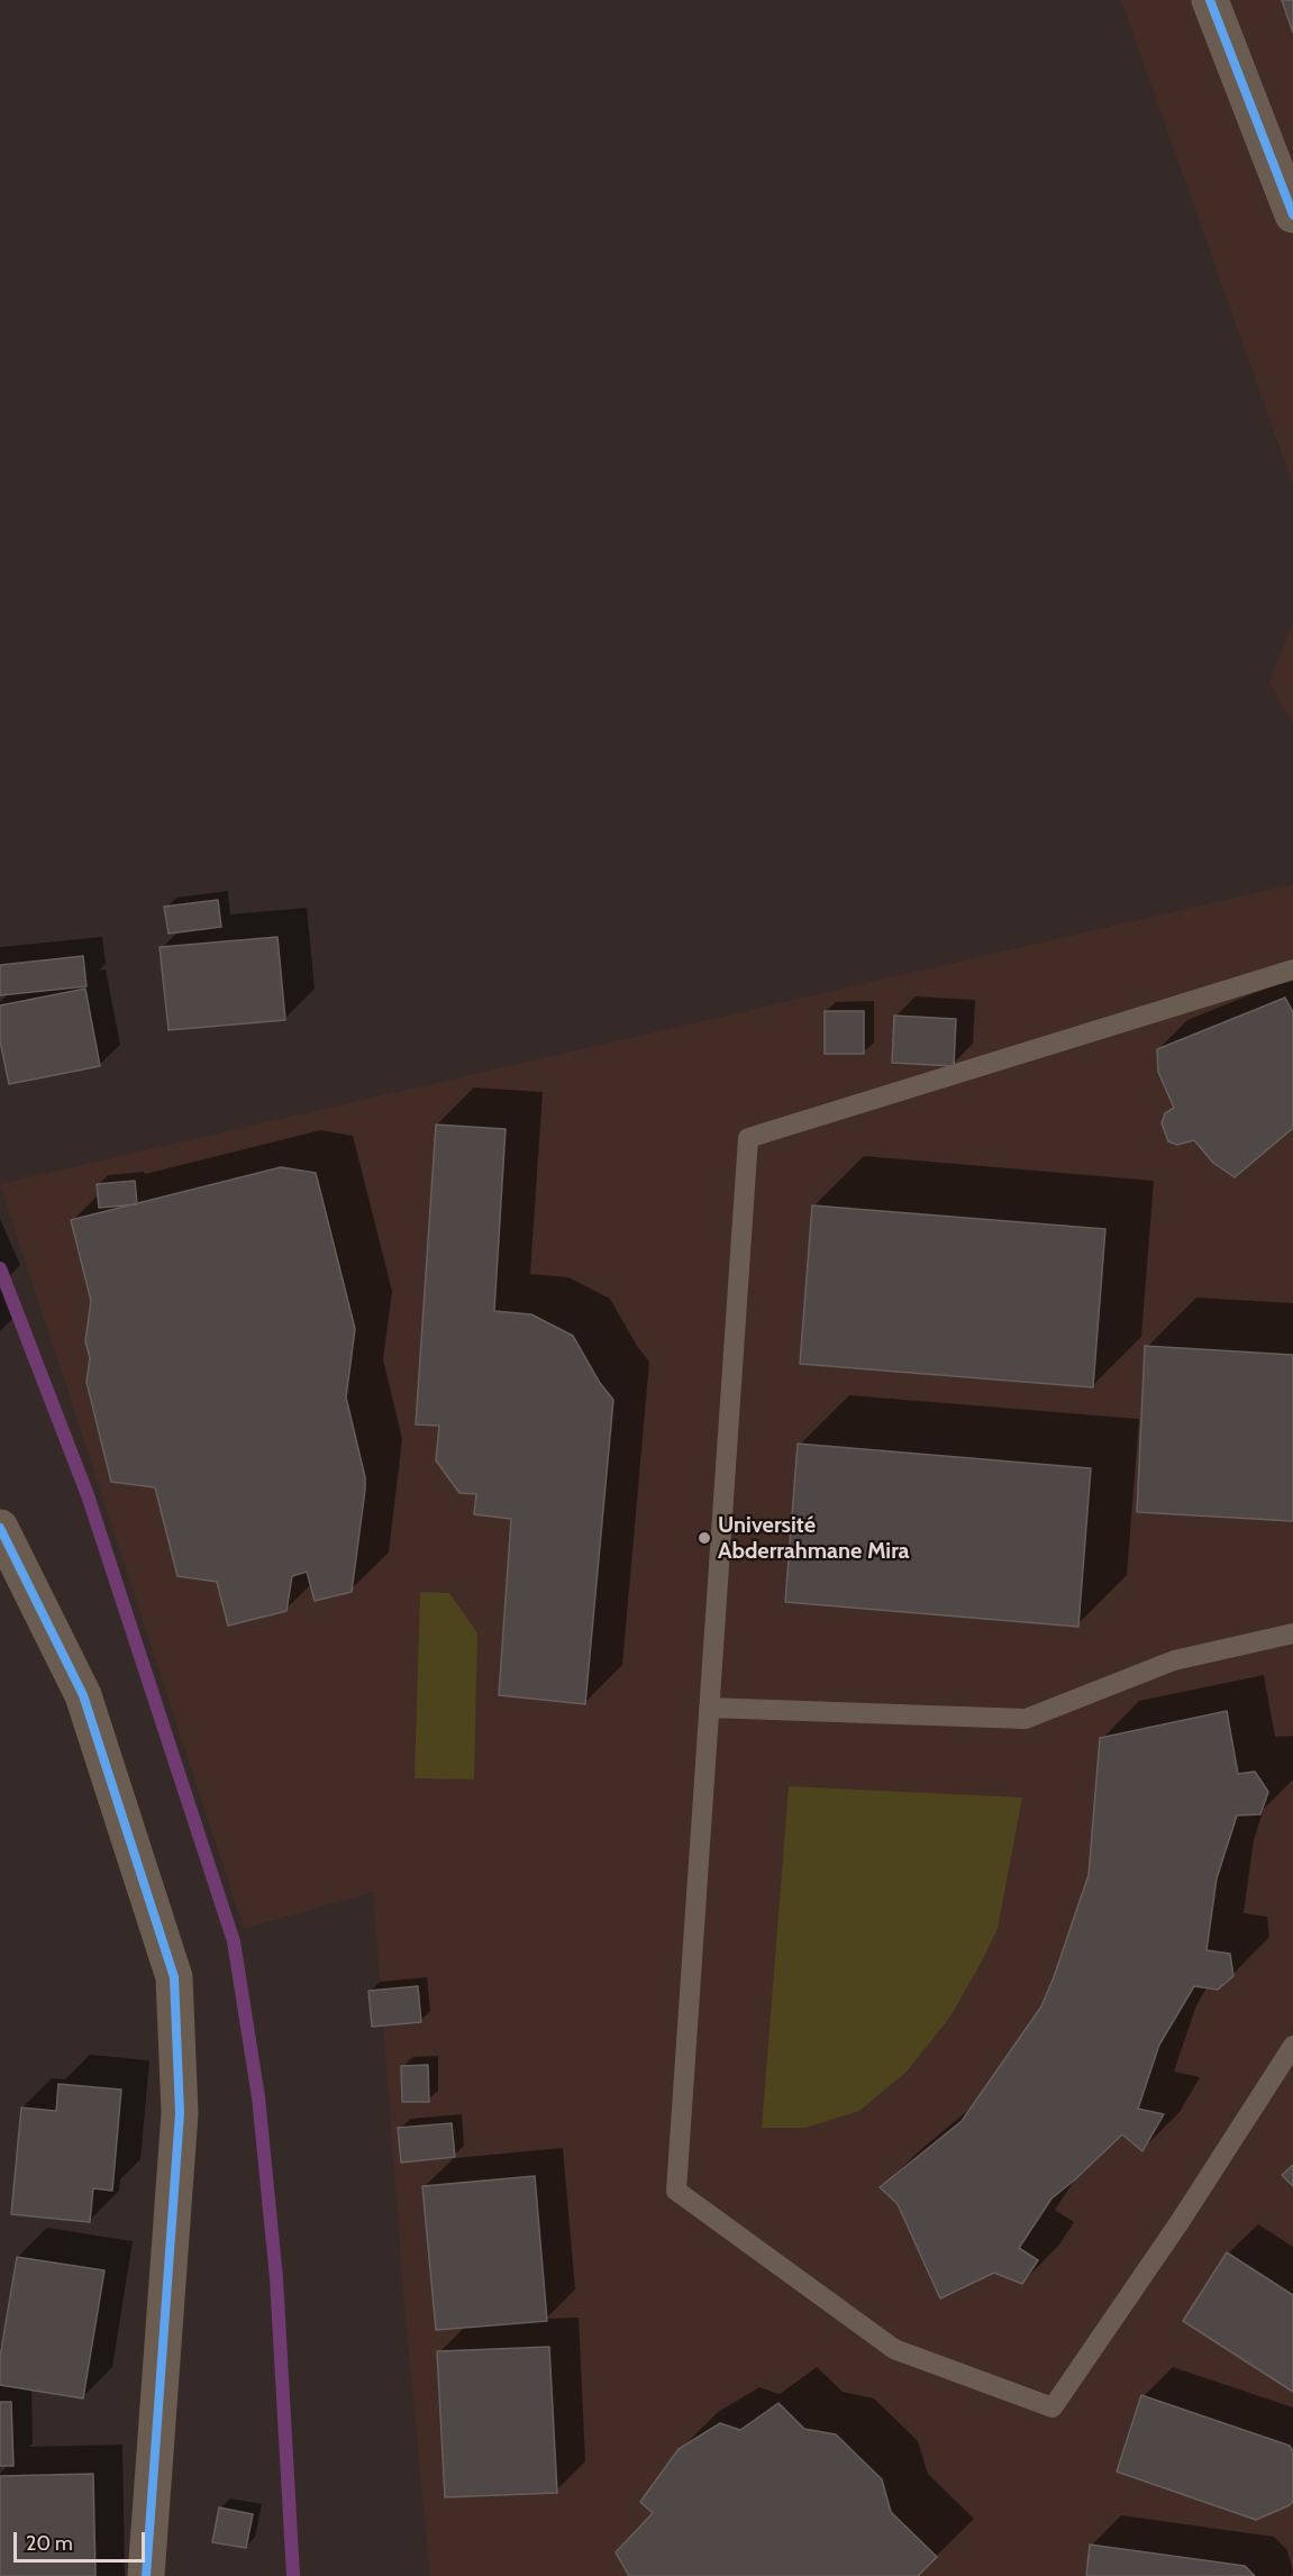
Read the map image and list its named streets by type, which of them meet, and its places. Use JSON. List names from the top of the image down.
{
  "places": ["Université Abderrahmane Mira"],
  "scale_bar": "20 m"
}
